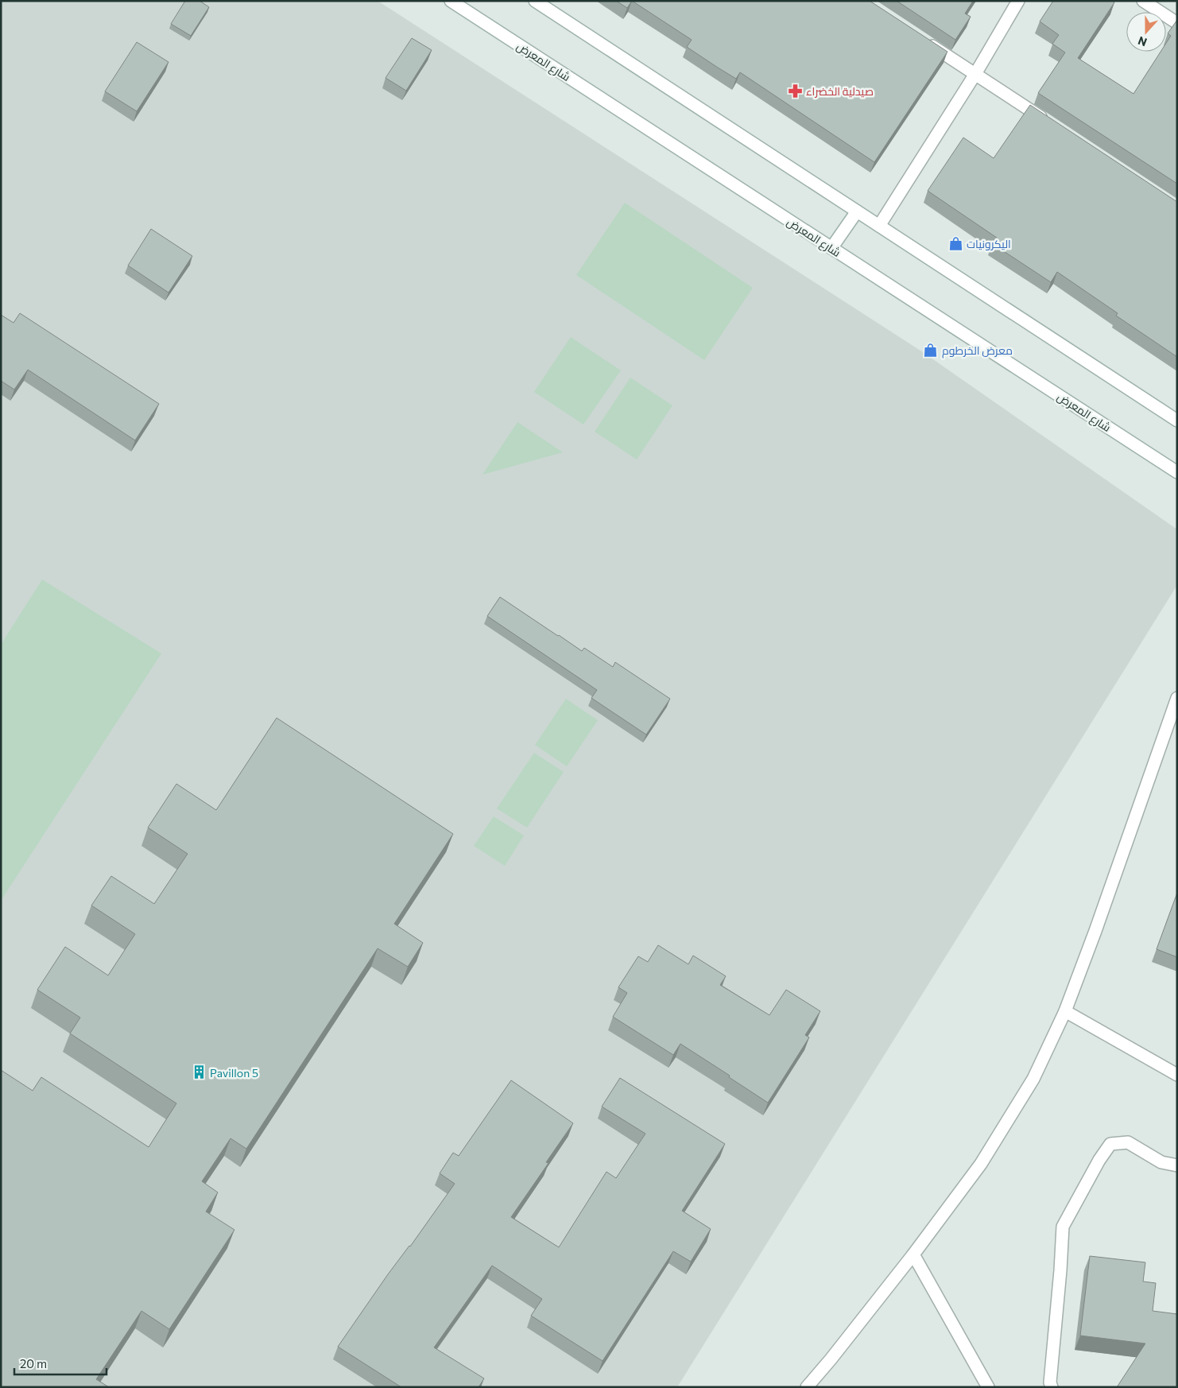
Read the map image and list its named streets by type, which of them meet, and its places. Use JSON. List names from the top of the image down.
{
  "streets": {
    "street": ["شارع المعرض"]
  },
  "places": {
    "pharmacy": ["صيدلية الخضراء"],
    "shop": ["اليكرونيات", "معرض الخرطوم"],
    "building": ["Pavillon 5"]
  },
  "scale_bar": "20 m",
  "north": "bottom"
}
